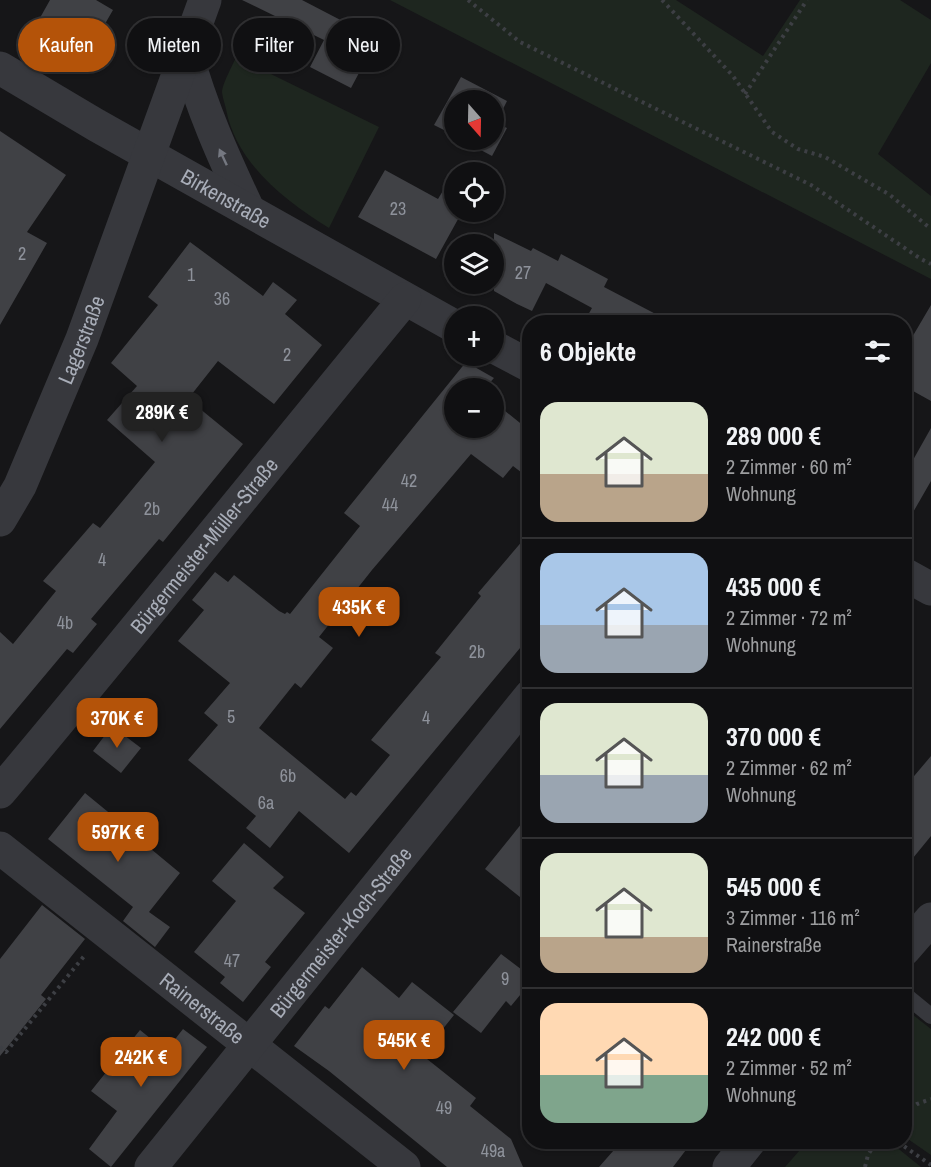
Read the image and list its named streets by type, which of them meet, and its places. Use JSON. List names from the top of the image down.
{
  "streets": {
    "street": [
      "Birkenstraße",
      "Lagerstraße",
      "Bürgermeister-Müller-Straße",
      "Bürgermeister-Koch-Straße",
      "Rainerstraße"
    ]
  },
  "crossings": [
    ["Birkenstraße", "Lagerstraße"],
    ["Birkenstraße", "Bürgermeister-Müller-Straße"],
    ["Bürgermeister-Koch-Straße", "Rainerstraße"]
  ],
  "house_numbers": [
    "23",
    "2",
    "27",
    "1",
    "36",
    "2",
    "42",
    "44",
    "2b",
    "4",
    "4b",
    "2b",
    "5",
    "4",
    "6b",
    "6a",
    "47",
    "9",
    "49",
    "49a"
  ],
  "north": "bottom",
  "page": {
    "chip": [
      "Kaufen",
      "Mieten",
      "Filter",
      "Neu"
    ],
    "map_buttons": ["+", "−"],
    "heading": "6 Objekte",
    "list": [
      {
        "name": "289 000 €",
        "note": "2 Zimmer · 60 m² · Wohnung"
      },
      {
        "name": "435 000 €",
        "note": "2 Zimmer · 72 m² · Wohnung"
      },
      {
        "name": "370 000 €",
        "note": "2 Zimmer · 62 m² · Wohnung"
      },
      {
        "name": "545 000 €",
        "note": "3 Zimmer · 116 m² · Rainerstraße"
      },
      {
        "name": "242 000 €",
        "note": "2 Zimmer · 52 m² · Wohnung"
      }
    ],
    "price": [
      "289K €",
      "435K €",
      "370K €",
      "597K €",
      "545K €",
      "242K €"
    ]
  }
}
